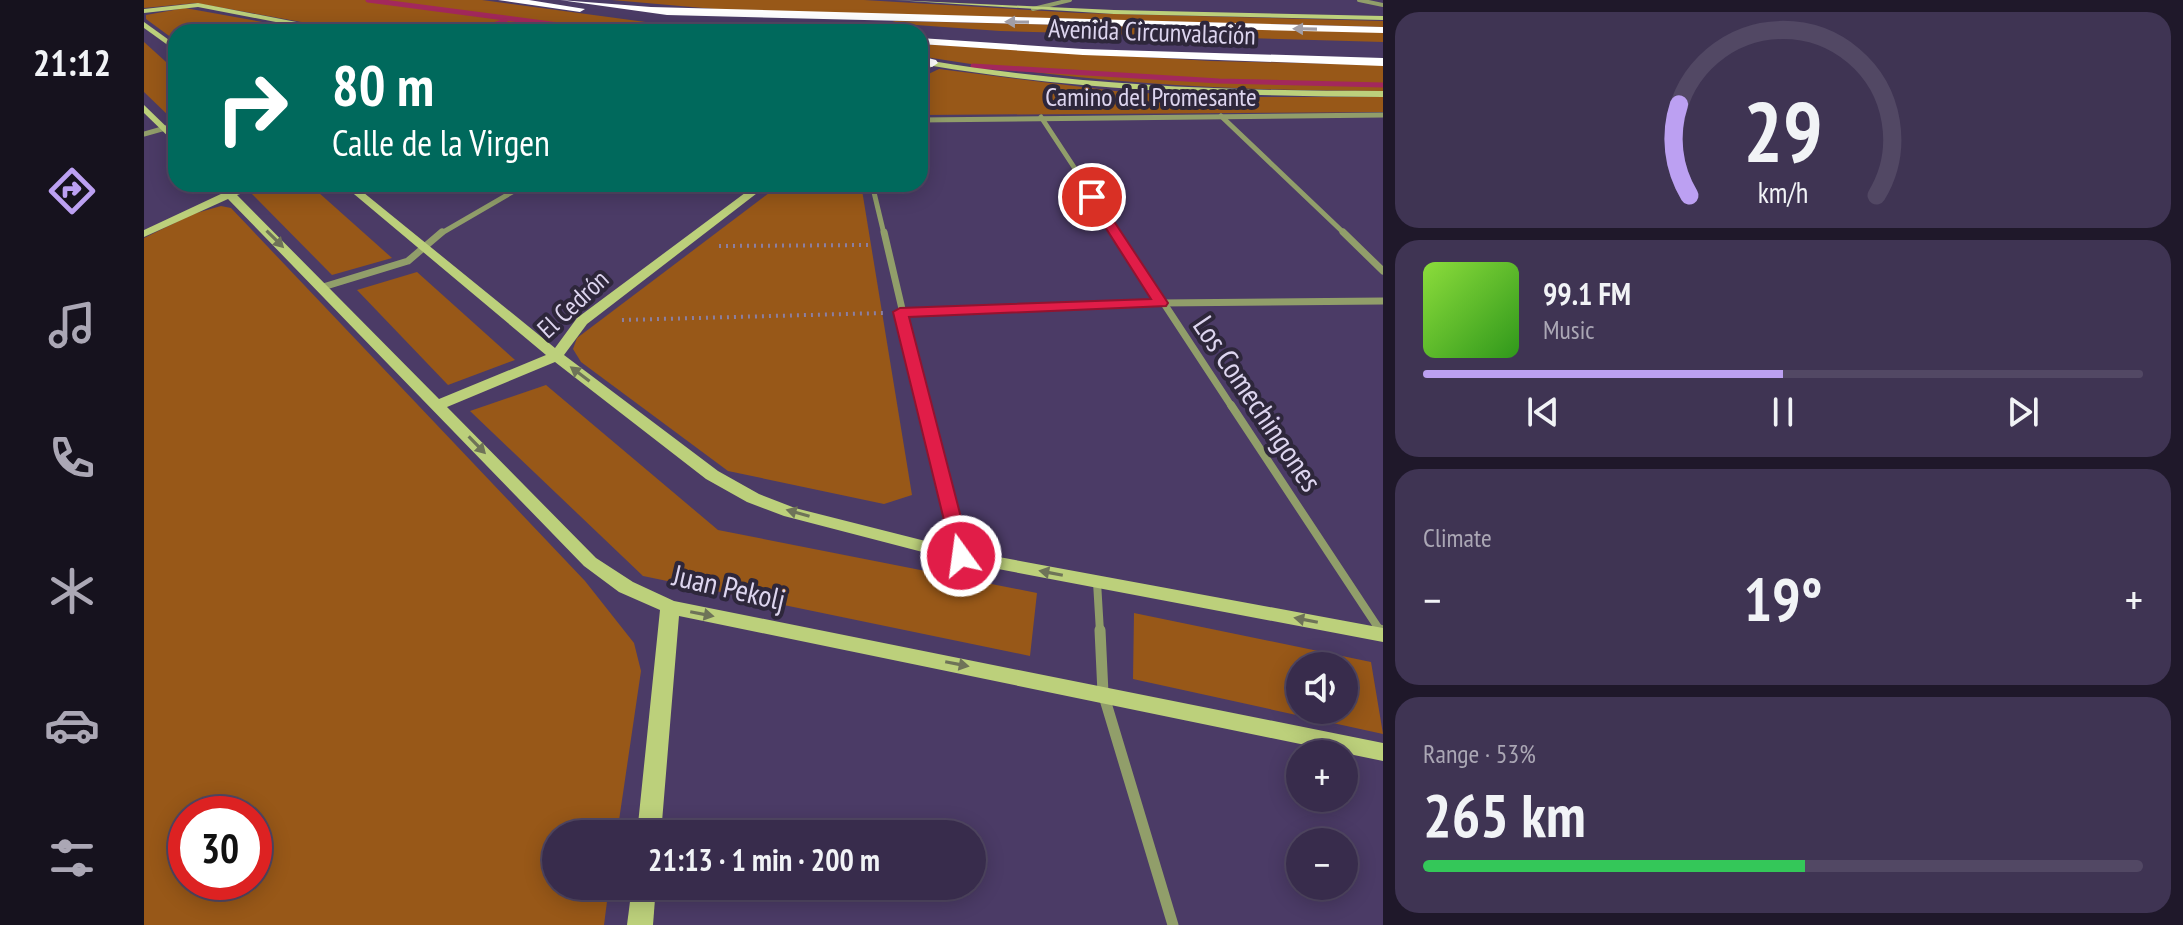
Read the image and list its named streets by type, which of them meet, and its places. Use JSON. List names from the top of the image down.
{
  "streets": {
    "highway": ["Avenida Circunvalación"],
    "street": [
      "Camino del Promesante",
      "El Cedrón",
      "Los Comechingones",
      "Juan Pekolj"
    ]
  },
  "crossings": [
    ["Camino del Promesante", "Los Comechingones"],
    ["El Cedrón", "Juan Pekolj"]
  ],
  "page": {
    "tabs": "21:12",
    "turn": ["80 m", "Calle de la Virgen"],
    "song": ["99.1 FM", "Music"],
    "tile": [
      "Climate",
      ["Range · 53%", "265 km"]
    ],
    "heat": ["−", "19°", "+"],
    "map_buttons": ["+", "−"],
    "limit": "30",
    "trip": "21:13 · 1 min · 200 m",
    "gauge": ["29", "km/h"]
  }
}
